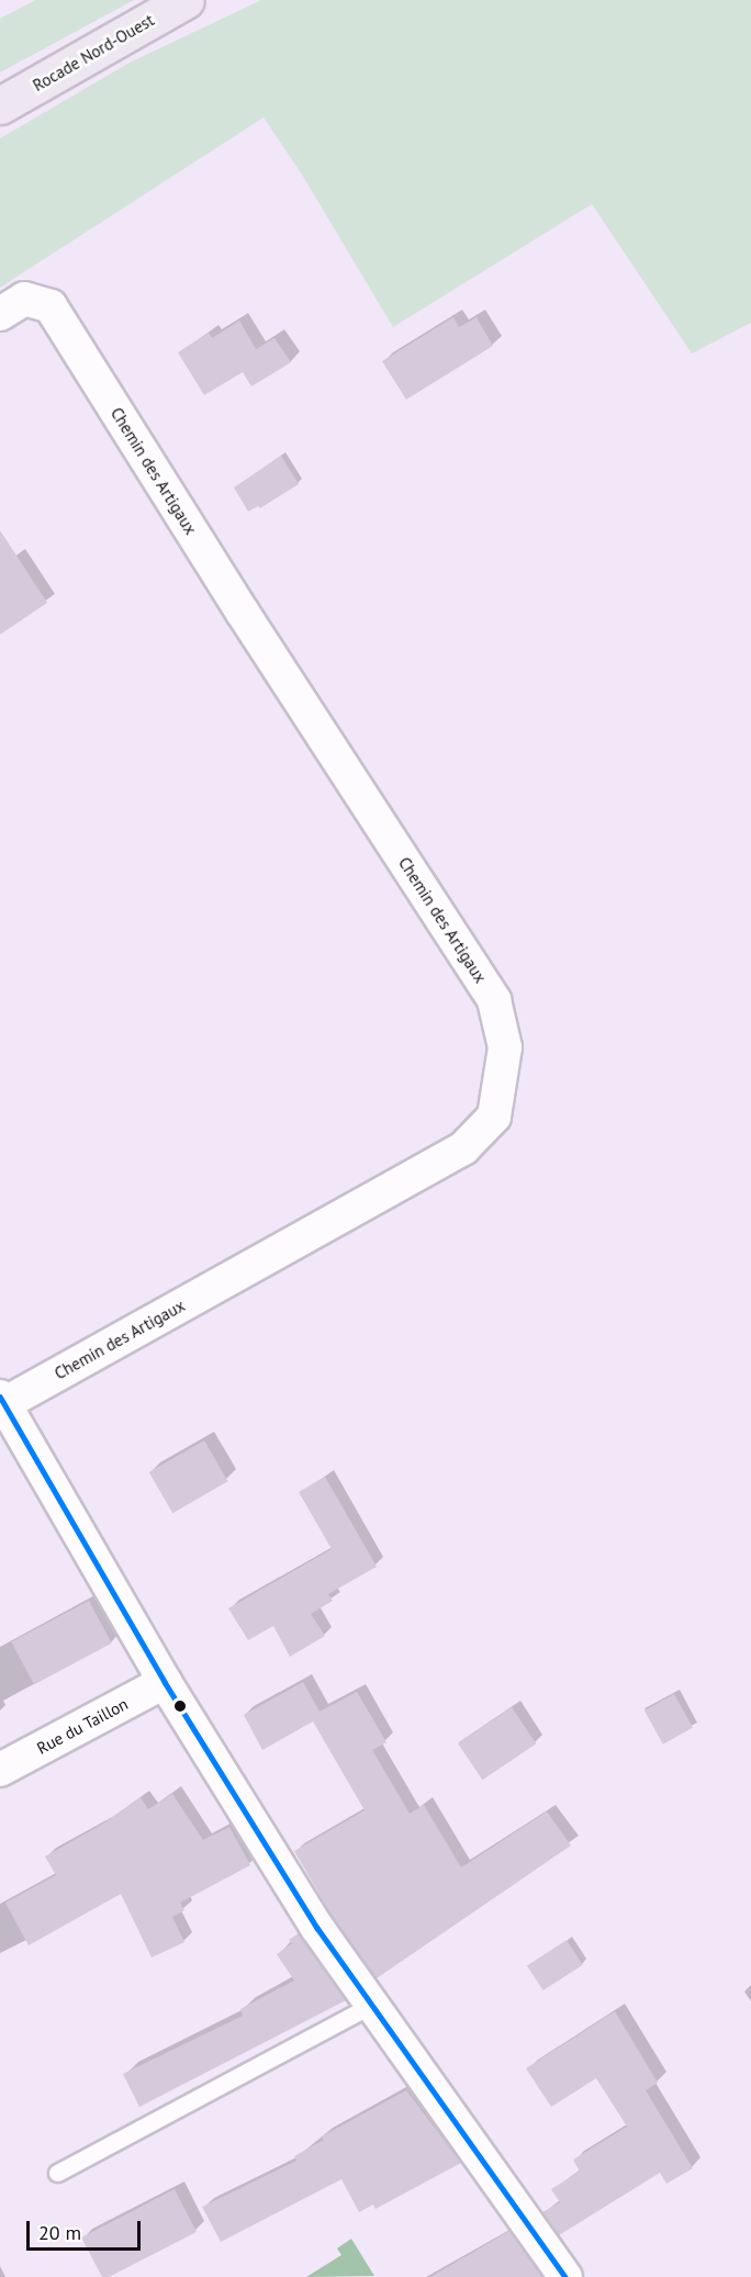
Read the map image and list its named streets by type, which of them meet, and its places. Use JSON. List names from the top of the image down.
{
  "streets": {
    "main road": ["Rocade Nord-Ouest"],
    "street": ["Chemin des Artigaux", "Rue du Taillon"]
  },
  "scale_bar": "20 m"
}
